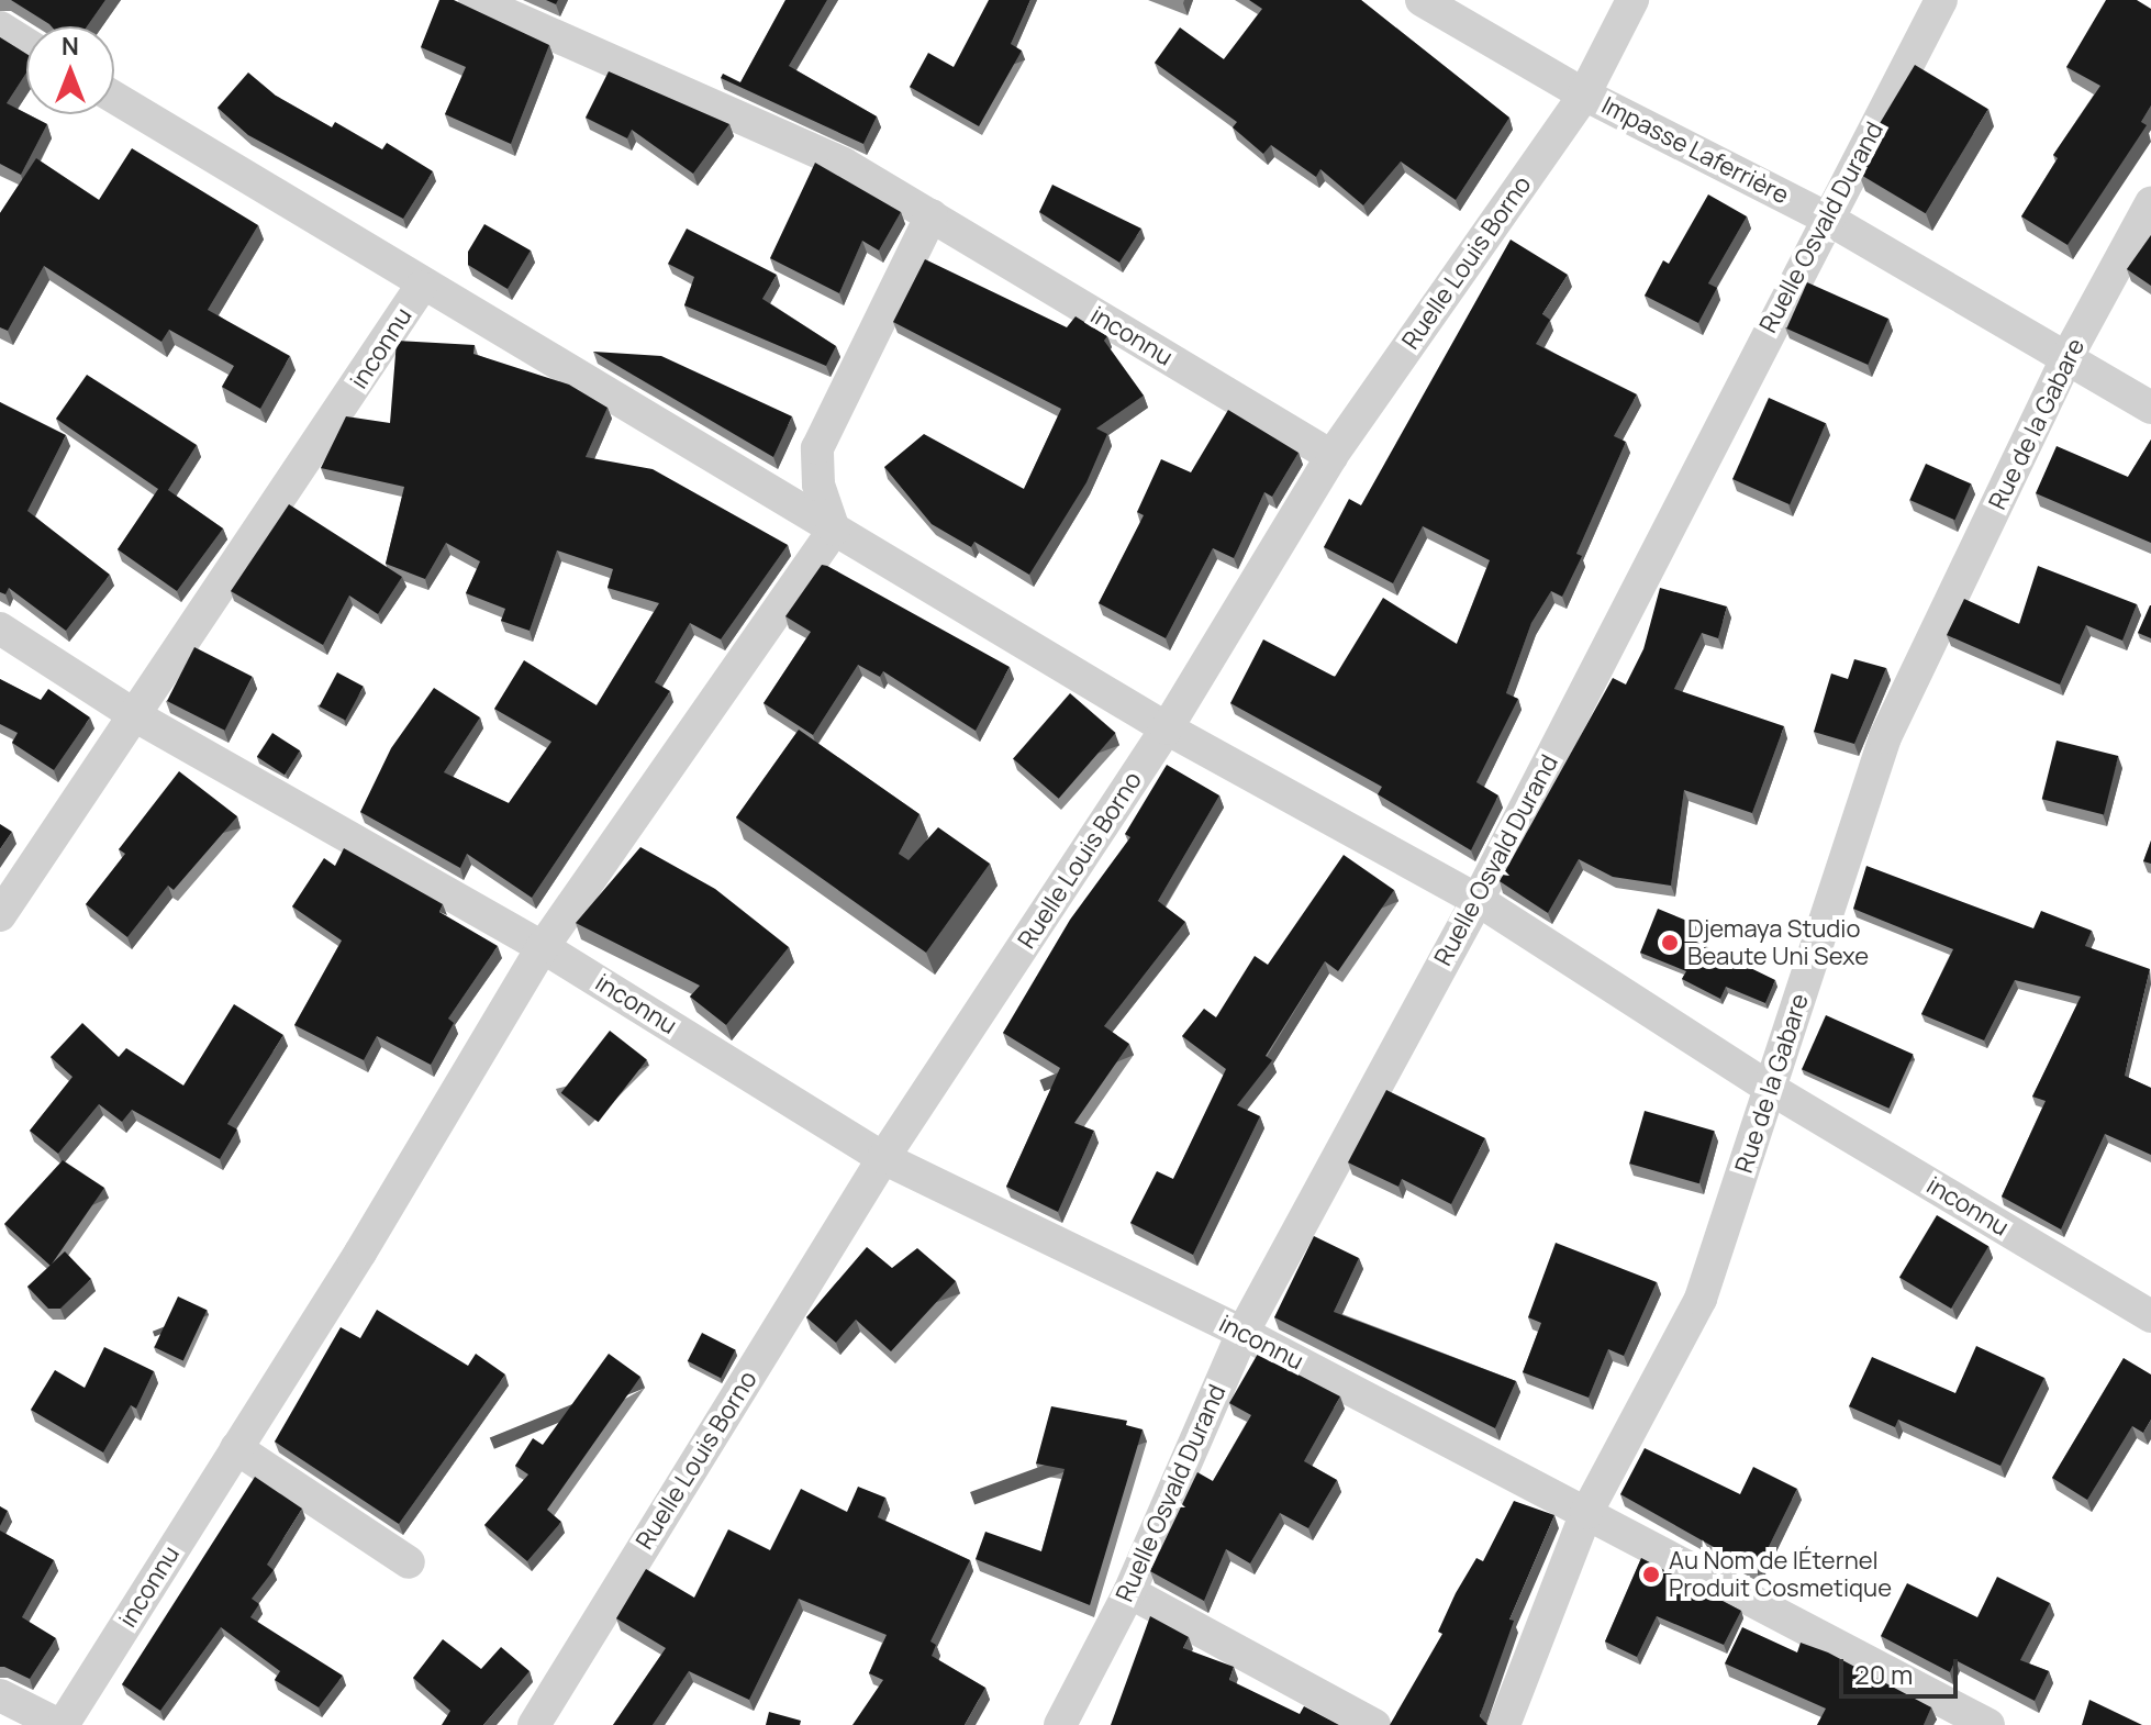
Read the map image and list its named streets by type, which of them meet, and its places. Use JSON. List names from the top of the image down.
{
  "streets": {
    "street": [
      "Impasse Laferrière",
      "Ruelle Osvald Durand",
      "Ruelle Louis Borno",
      "inconnu",
      "Rue de la Gabare"
    ]
  },
  "crossings": [
    ["Impasse Laferrière", "Ruelle Osvald Durand"],
    ["Impasse Laferrière", "Ruelle Louis Borno"],
    ["Impasse Laferrière", "Rue de la Gabare"],
    ["Ruelle Osvald Durand", "inconnu"],
    ["Ruelle Louis Borno", "inconnu"],
    ["inconnu", "Rue de la Gabare"]
  ],
  "places": ["Djemaya Studio Beaute Uni Sexe", "Au Nom de lÉternel Produit Cosmetique"],
  "scale_bar": "20 m",
  "north": "top"
}
